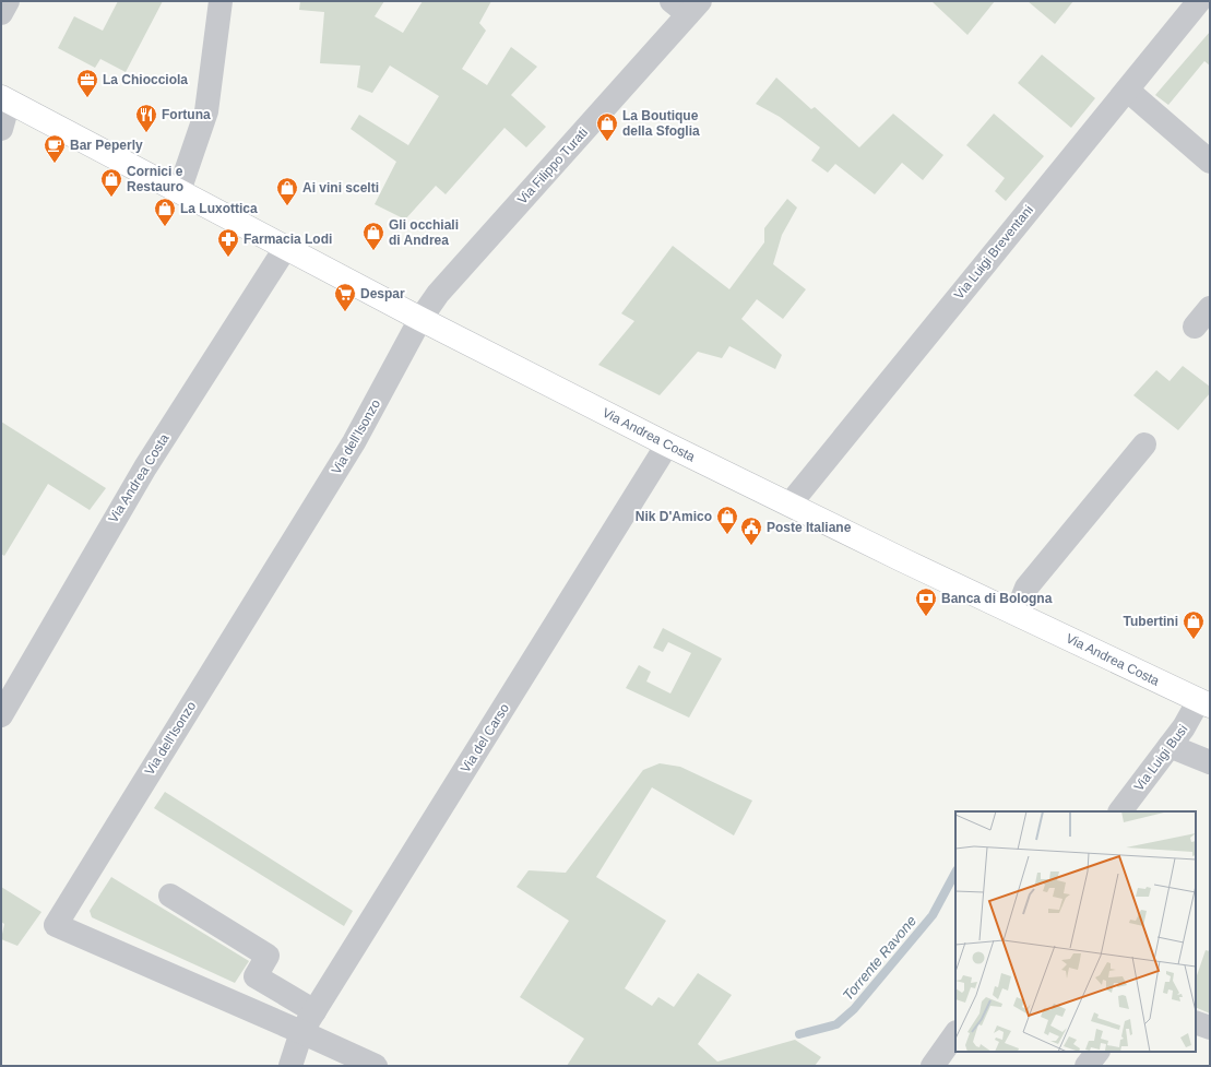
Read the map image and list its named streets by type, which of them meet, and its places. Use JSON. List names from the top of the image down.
{
  "streets": {
    "main road": ["Via Andrea Costa"],
    "street": [
      "Via Filippo Turati",
      "Via Luigi Breventani",
      "Via dell'Isonzo",
      "Via del Carso",
      "Via Luigi Busi"
    ]
  },
  "crossings": [
    ["Via Filippo Turati", "Via Andrea Costa"],
    ["Via Filippo Turati", "Via dell'Isonzo"],
    ["Via Luigi Breventani", "Via Andrea Costa"],
    ["Via Andrea Costa", "Via dell'Isonzo"],
    ["Via Andrea Costa", "Via del Carso"],
    ["Via Andrea Costa", "Via Luigi Busi"],
    ["Via dell'Isonzo", "Via del Carso"]
  ],
  "water": ["Torrente Ravone"],
  "places": {
    "office": ["La Chiocciola"],
    "restaurant": ["Fortuna"],
    "shop": [
      "La Boutique della Sfoglia",
      "Cornici e Restauro",
      "Ai vini scelti",
      "La Luxottica",
      "Gli occhiali di Andrea",
      "Nik D'Amico",
      "Tubertini"
    ],
    "cafe": ["Bar Peperly"],
    "pharmacy": ["Farmacia Lodi"],
    "supermarket": ["Despar"],
    "public building": ["Poste Italiane"],
    "bank": ["Banca di Bologna"]
  }
}
